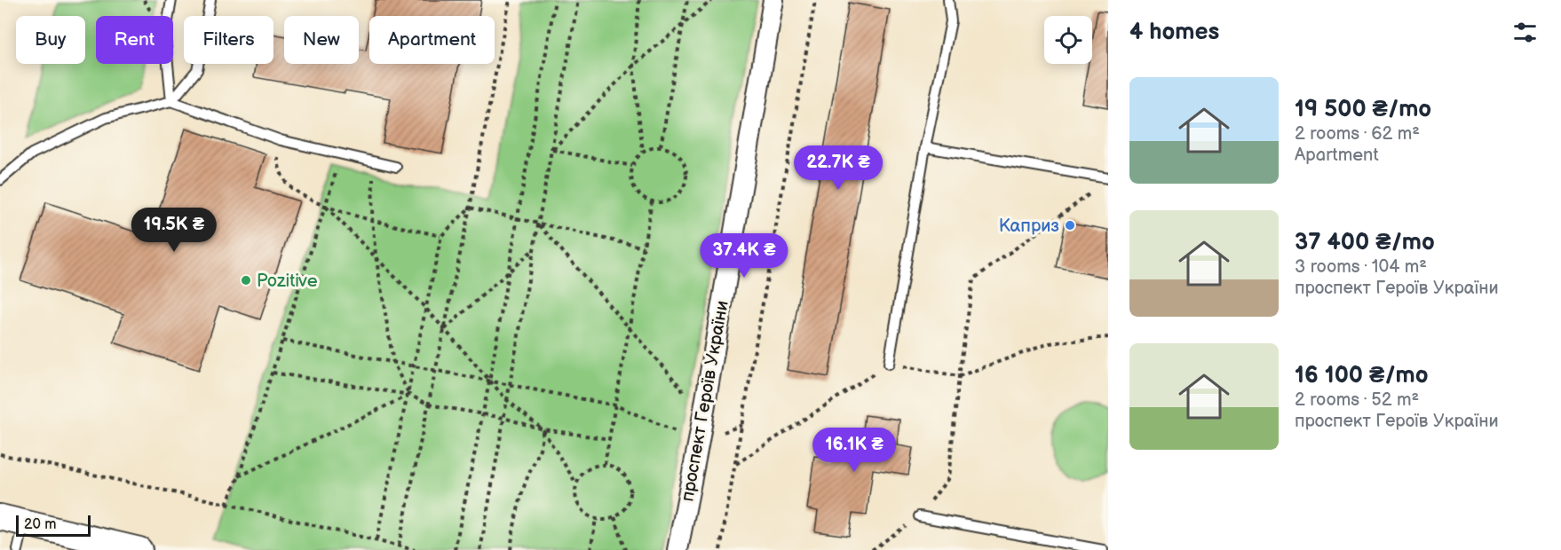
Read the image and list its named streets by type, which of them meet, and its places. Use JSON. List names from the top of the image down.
{
  "streets": {
    "street": ["проспект Героїв України"]
  },
  "places": ["Каприз", "Pozitive"],
  "scale_bar": "20 m",
  "page": {
    "heading": "4 homes",
    "chip": [
      "Buy",
      "Rent",
      "Filters",
      "New",
      "Apartment"
    ],
    "list": [
      {
        "name": "19 500 ₴/mo",
        "note": "2 rooms · 62 m² · Apartment"
      },
      {
        "name": "37 400 ₴/mo",
        "note": "3 rooms · 104 m² · проспект Героїв України"
      },
      {
        "name": "16 100 ₴/mo",
        "note": "2 rooms · 52 m² · проспект Героїв України"
      }
    ],
    "price": [
      "22.7K ₴",
      "19.5K ₴",
      "37.4K ₴",
      "16.1K ₴"
    ],
    "scale": "20 m"
  }
}
